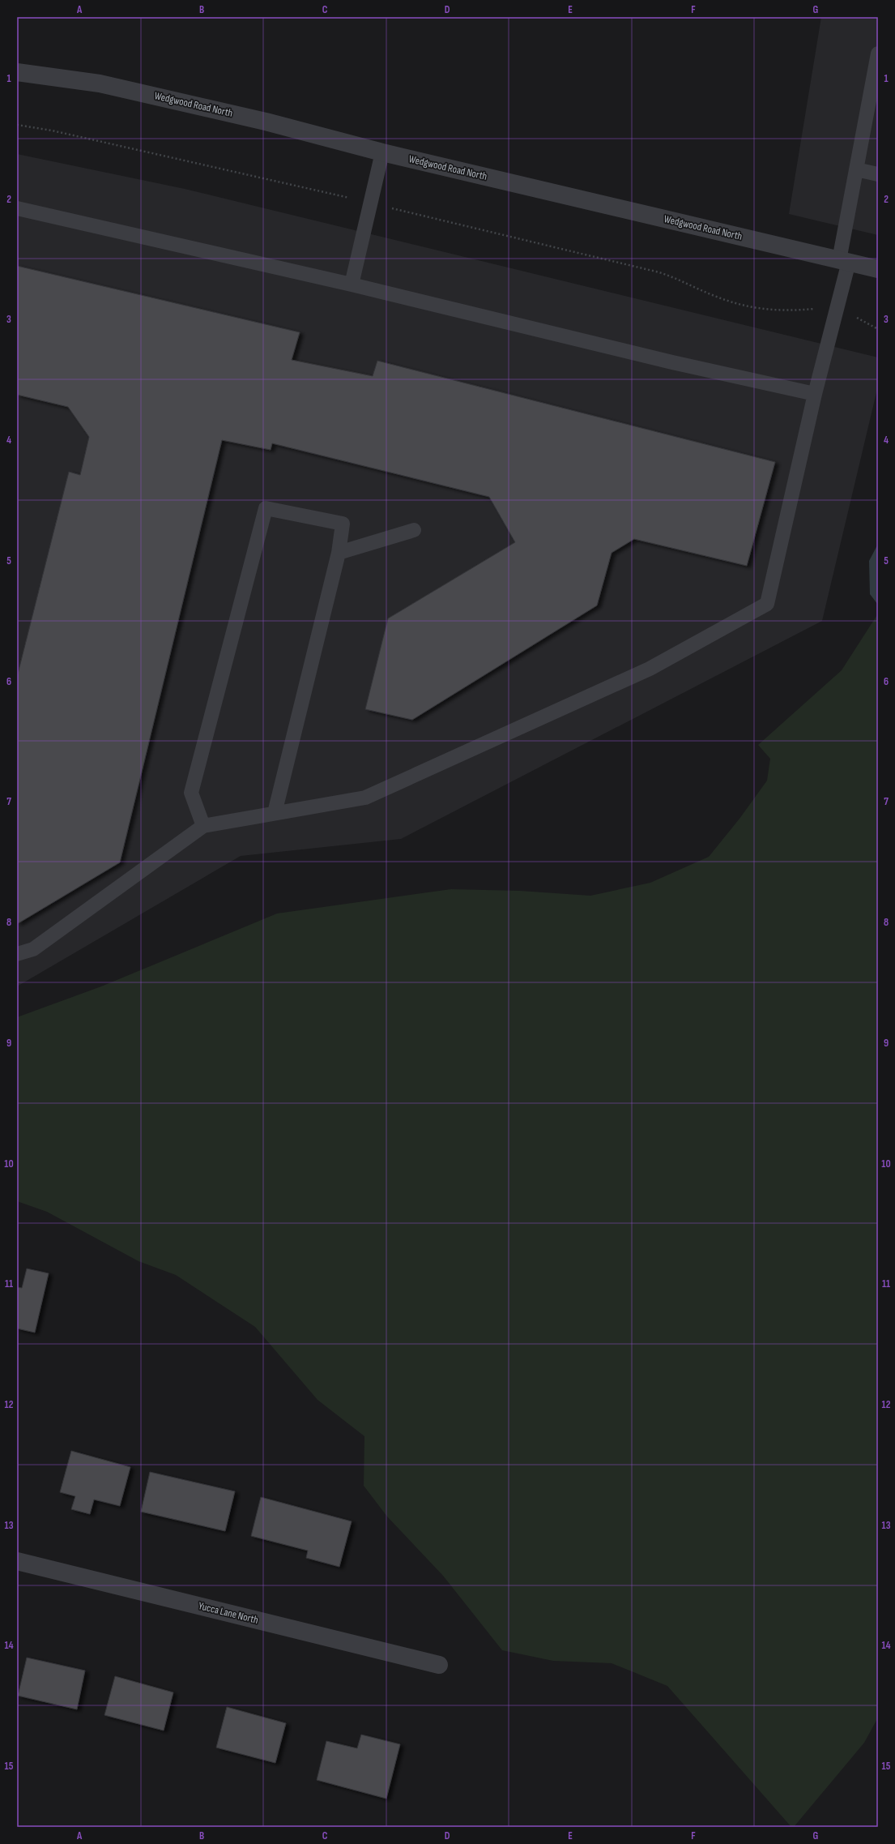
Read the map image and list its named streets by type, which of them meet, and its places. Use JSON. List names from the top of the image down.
{
  "streets": {
    "street": ["Wedgwood Road North", "Yucca Lane North"]
  },
  "grid": {
    "columns": [
      "A",
      "B",
      "C",
      "D",
      "E",
      "F",
      "G"
    ],
    "rows": [
      "1",
      "2",
      "3",
      "4",
      "5",
      "6",
      "7",
      "8",
      "9",
      "10",
      "11",
      "12",
      "13",
      "14",
      "15"
    ]
  }
}
